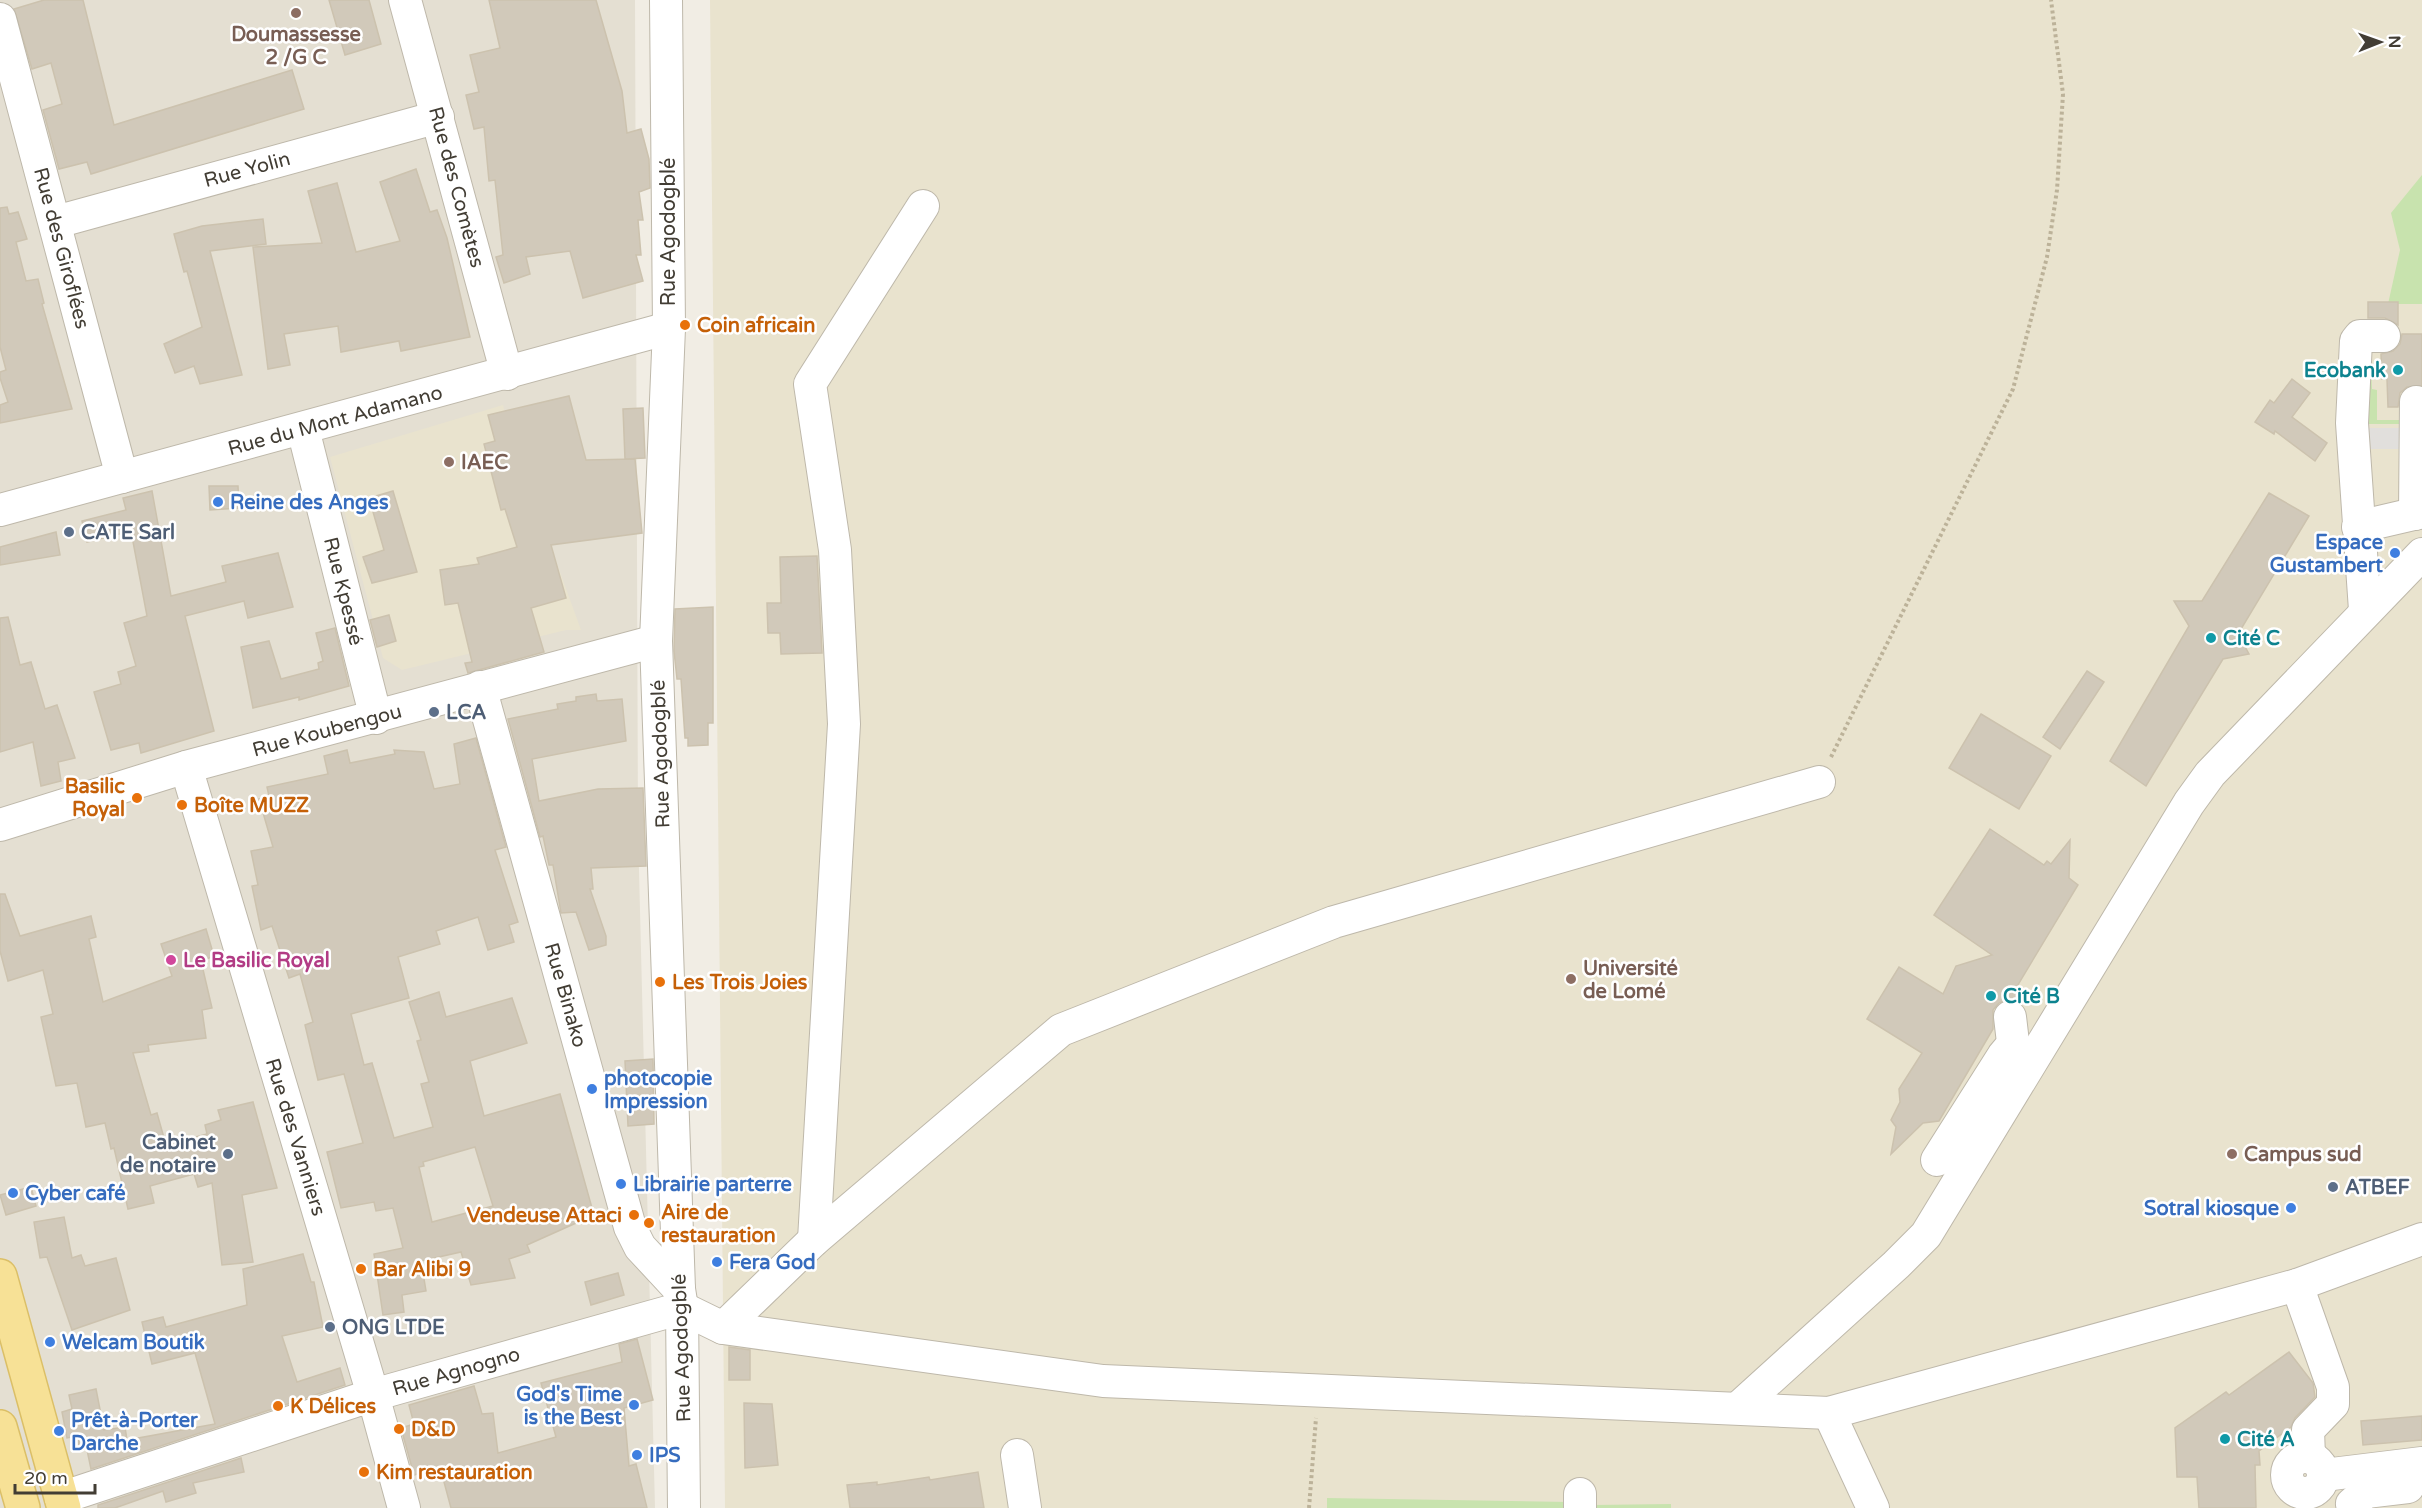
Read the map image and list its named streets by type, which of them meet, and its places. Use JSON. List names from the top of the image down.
{
  "streets": {
    "street": [
      "Rue Yolin",
      "Rue des Comètes",
      "Rue Agodogblé",
      "Rue des Giroflées",
      "Rue du Mont Adamano",
      "Rue Kpessé",
      "Rue Koubengou",
      "Rue Binako",
      "Rue des Vanniers",
      "Rue Agnogno"
    ]
  },
  "crossings": [
    ["Rue Yolin", "Rue des Comètes"],
    ["Rue Yolin", "Rue des Giroflées"],
    ["Rue des Comètes", "Rue du Mont Adamano"],
    ["Rue Agodogblé", "Rue du Mont Adamano"],
    ["Rue Agodogblé", "Rue Koubengou"],
    ["Rue Agodogblé", "Rue Binako"],
    ["Rue Agodogblé", "Rue Agnogno"],
    ["Rue des Giroflées", "Rue du Mont Adamano"],
    ["Rue du Mont Adamano", "Rue Kpessé"],
    ["Rue Kpessé", "Rue Koubengou"],
    ["Rue Koubengou", "Rue Binako"],
    ["Rue Koubengou", "Rue des Vanniers"],
    ["Rue Binako", "Rue Agnogno"],
    ["Rue des Vanniers", "Rue Agnogno"]
  ],
  "places": [
    "Doumassesse 2 /G C",
    "Coin africain",
    "Ecobank",
    "IAEC",
    "Reine des Anges",
    "CATE Sarl",
    "Espace Gustambert",
    "Cité C",
    "LCA",
    "Basilic Royal",
    "Boîte MUZZ",
    "Le Basilic Royal",
    "Université de Lomé",
    "Les Trois Joies",
    "Cité B",
    "photocopie Impression",
    "Cabinet de notaire",
    "Campus sud",
    "Librairie parterre",
    "ATBEF",
    "Cyber café",
    "Sotral kiosque",
    "Vendeuse Attaci",
    "Aire de restauration",
    "Fera God",
    "Bar Alibi 9",
    "ONG LTDE",
    "Welcam Boutik",
    "God's Time is the Best",
    "K Délices",
    "D&D",
    "Prêt-à-Porter Darche",
    "Cité A",
    "IPS",
    "Kim restauration"
  ],
  "scale_bar": "20 m",
  "north": "right"
}
